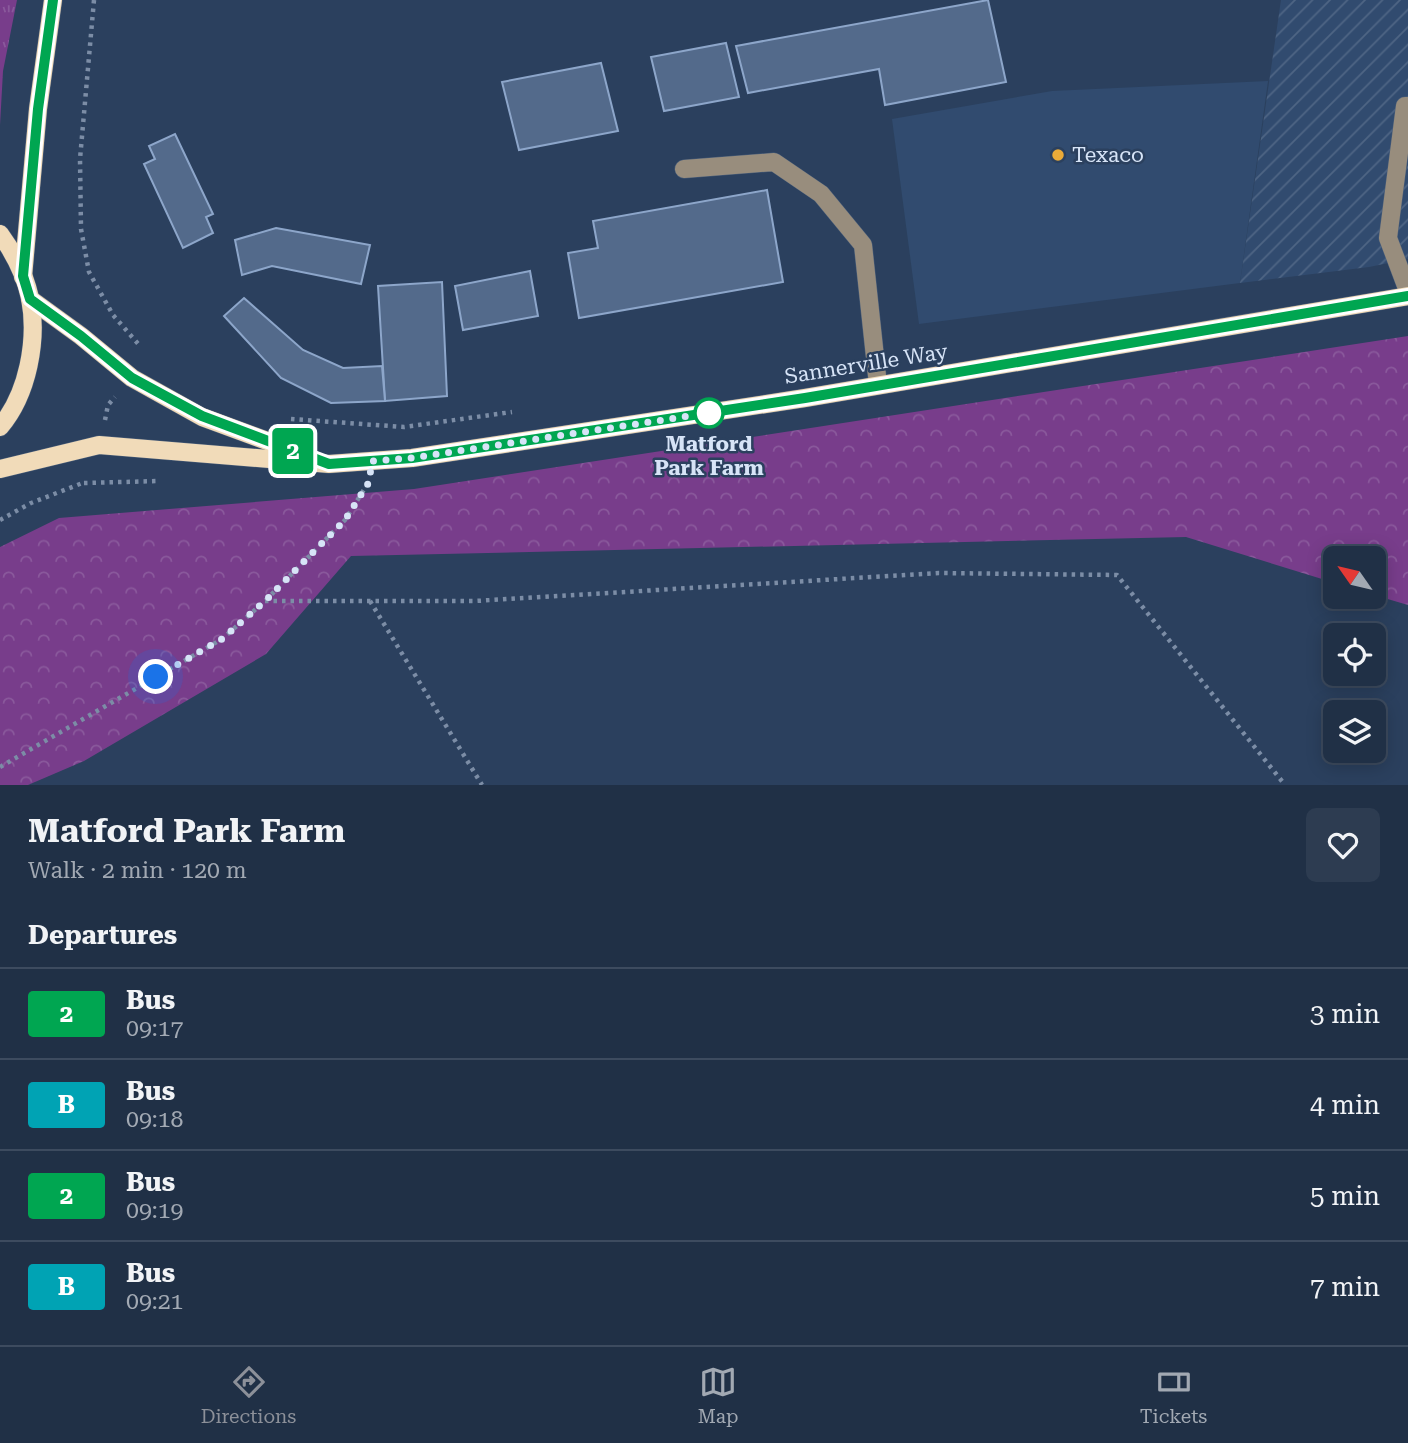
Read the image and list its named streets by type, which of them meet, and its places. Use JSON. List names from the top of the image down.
{
  "streets": {
    "main road": ["Sannerville Way"]
  },
  "places": ["Texaco", "Matford Park Farm"],
  "lines": ["bus line 2"],
  "north": "top left",
  "page": {
    "on_map": "2",
    "heading": [
      ["Matford Park Farm", "Walk · 2 min · 120 m"],
      "Departures"
    ],
    "list": [
      {
        "mark": "2",
        "name": "Bus",
        "note": "09:17",
        "value": "3 min"
      },
      {
        "mark": "B",
        "name": "Bus",
        "note": "09:18",
        "value": "4 min"
      },
      {
        "mark": "2",
        "name": "Bus",
        "note": "09:19",
        "value": "5 min"
      },
      {
        "mark": "B",
        "name": "Bus",
        "note": "09:21",
        "value": "7 min"
      }
    ],
    "tabs": ["Directions", "Map", "Tickets"]
  }
}
